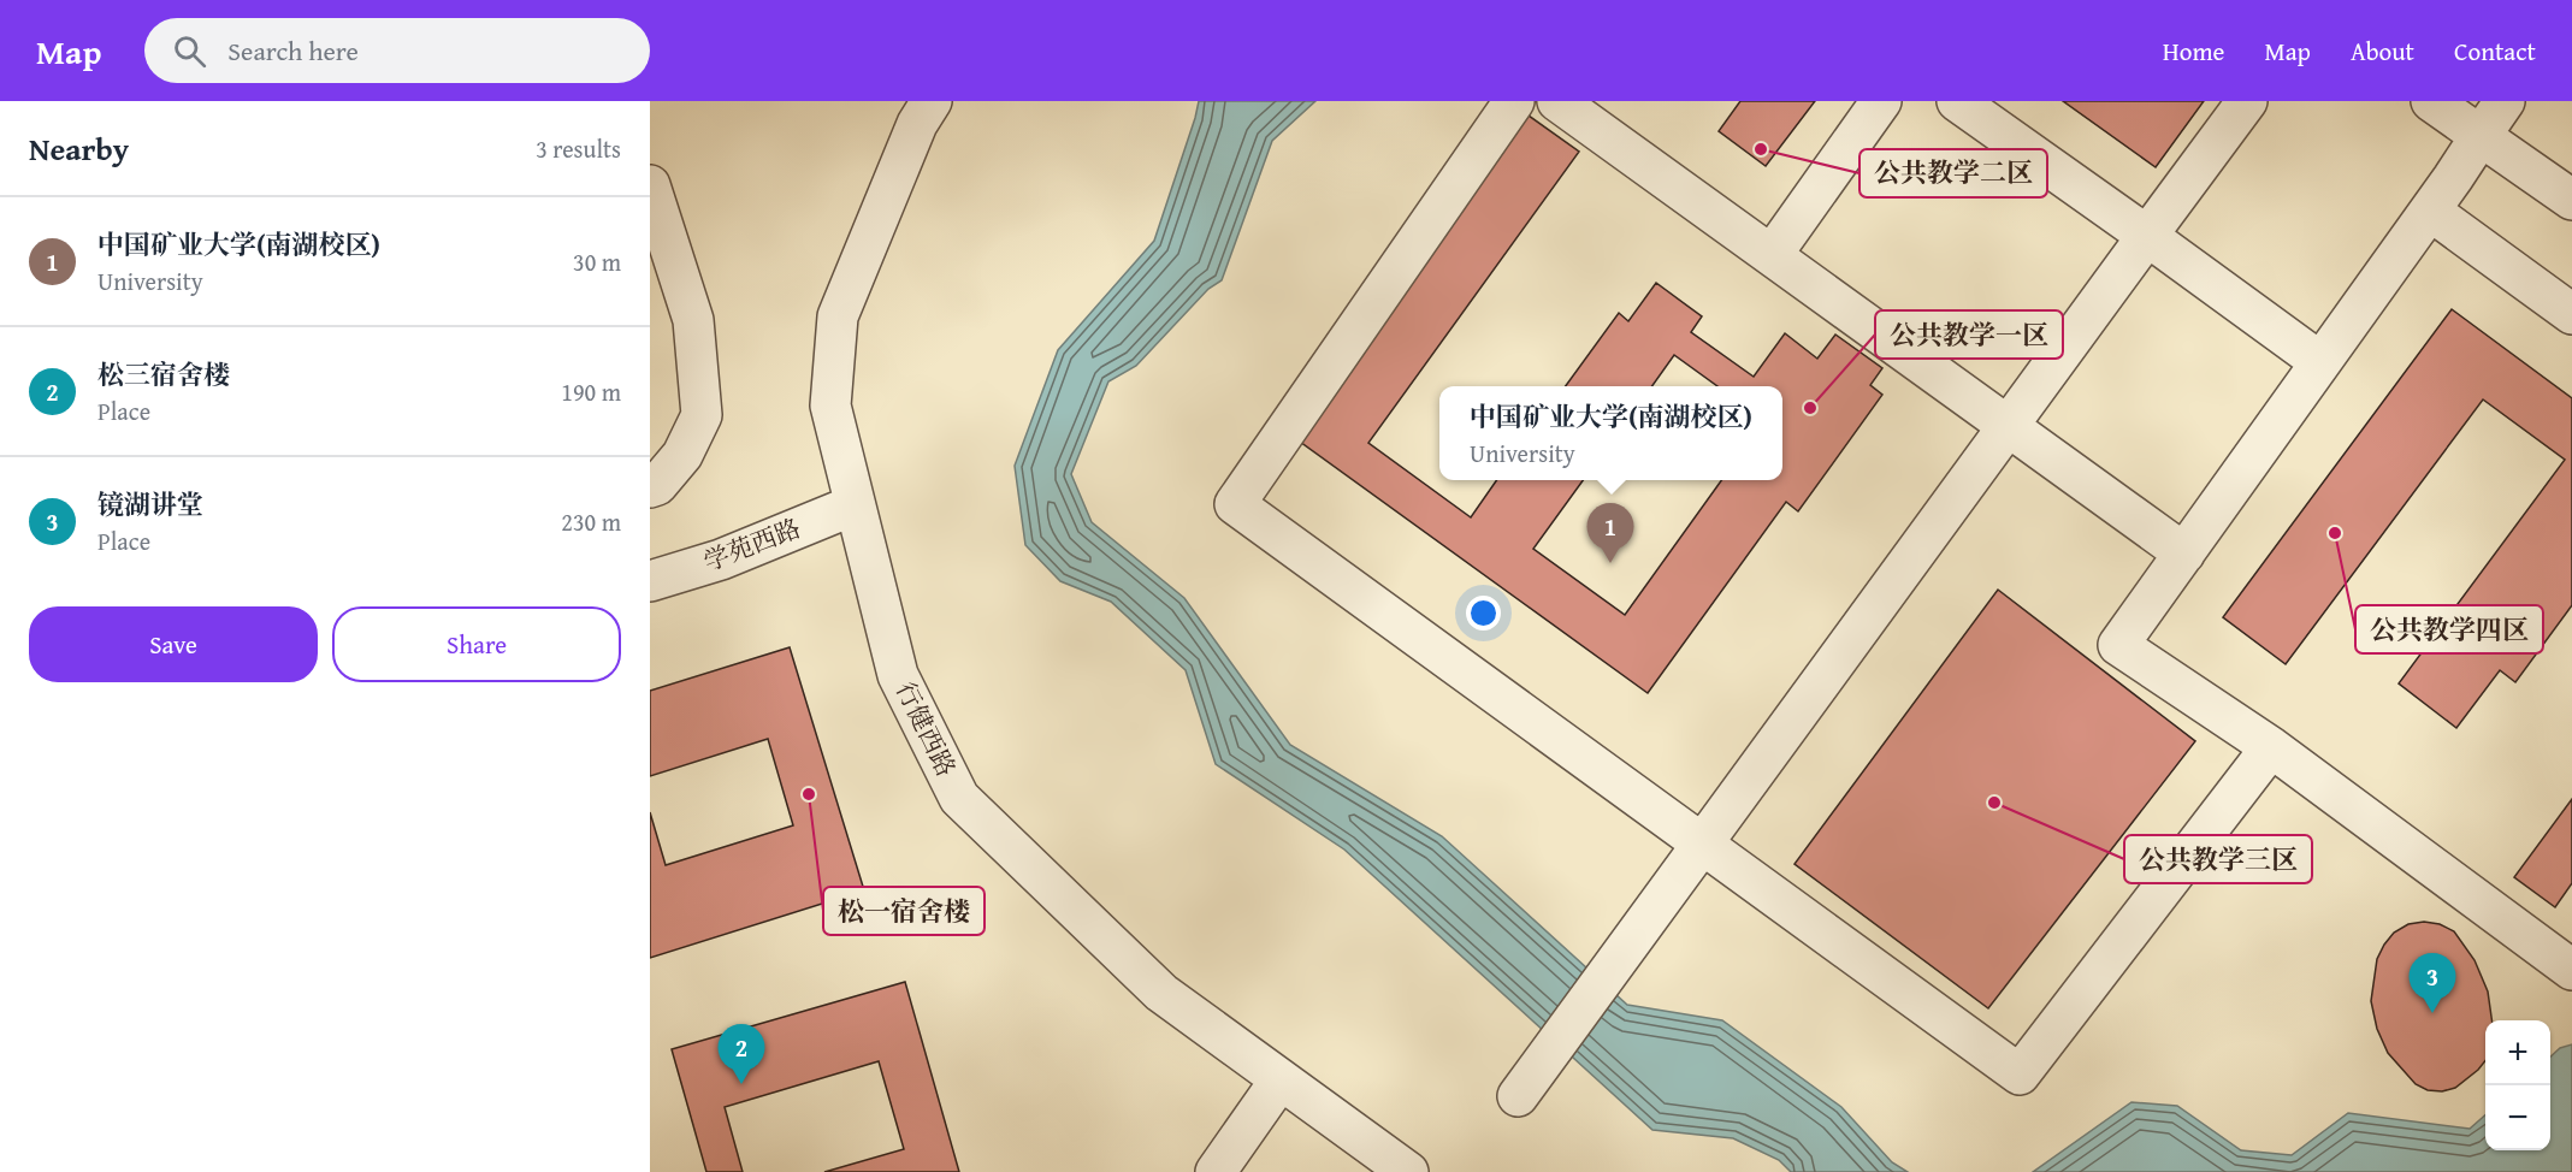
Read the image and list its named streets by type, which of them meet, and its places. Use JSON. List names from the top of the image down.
{
  "streets": {
    "street": ["学苑西路", "行健西路"]
  },
  "crossings": [
    ["学苑西路", "行健西路"]
  ],
  "places": [
    "公共教学二区",
    "公共教学一区",
    "公共教学四区",
    "松一宿舍楼",
    "公共教学三区"
  ],
  "page": {
    "header": "Map",
    "search": "Search here",
    "nav": [
      "Home",
      "Map",
      "About",
      "Contact"
    ],
    "heading": ["Nearby", "3 results"],
    "list": [
      {
        "mark": "1",
        "name": "中国矿业大学(南湖校区)",
        "note": "University",
        "value": "30 m"
      },
      {
        "mark": "2",
        "name": "松三宿舍楼",
        "note": "Place",
        "value": "190 m"
      },
      {
        "mark": "3",
        "name": "镜湖讲堂",
        "note": "Place",
        "value": "230 m"
      }
    ],
    "popup": ["中国矿业大学(南湖校区)", "University"],
    "pins": ["1", "3", "2"],
    "buttons": ["Save", "Share"],
    "map_buttons": ["+", "−"]
  }
}
